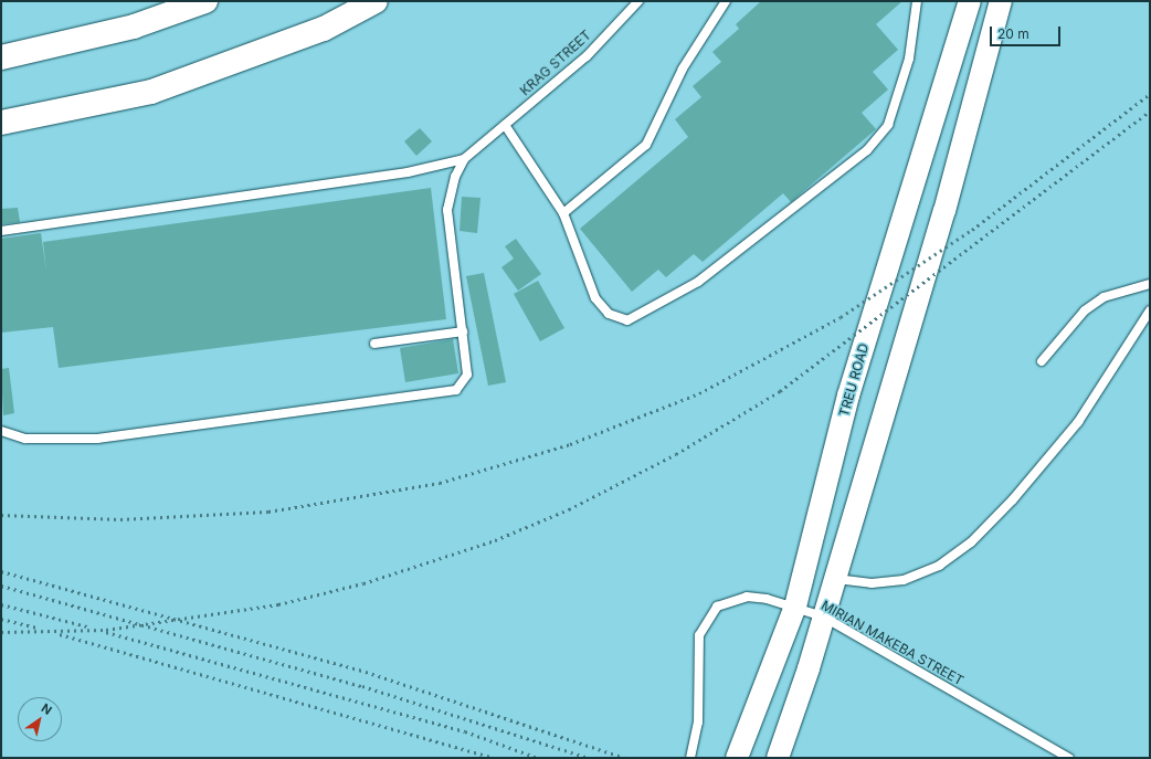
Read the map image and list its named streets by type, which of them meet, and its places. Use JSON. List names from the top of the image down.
{
  "streets": {
    "street": ["TREU ROAD"],
    "lane": ["KRAG STREET", "MIRIAN MAKEBA STREET"]
  },
  "crossings": [
    ["TREU ROAD", "MIRIAN MAKEBA STREET"]
  ],
  "scale_bar": "20 m",
  "north": "top right"
}
